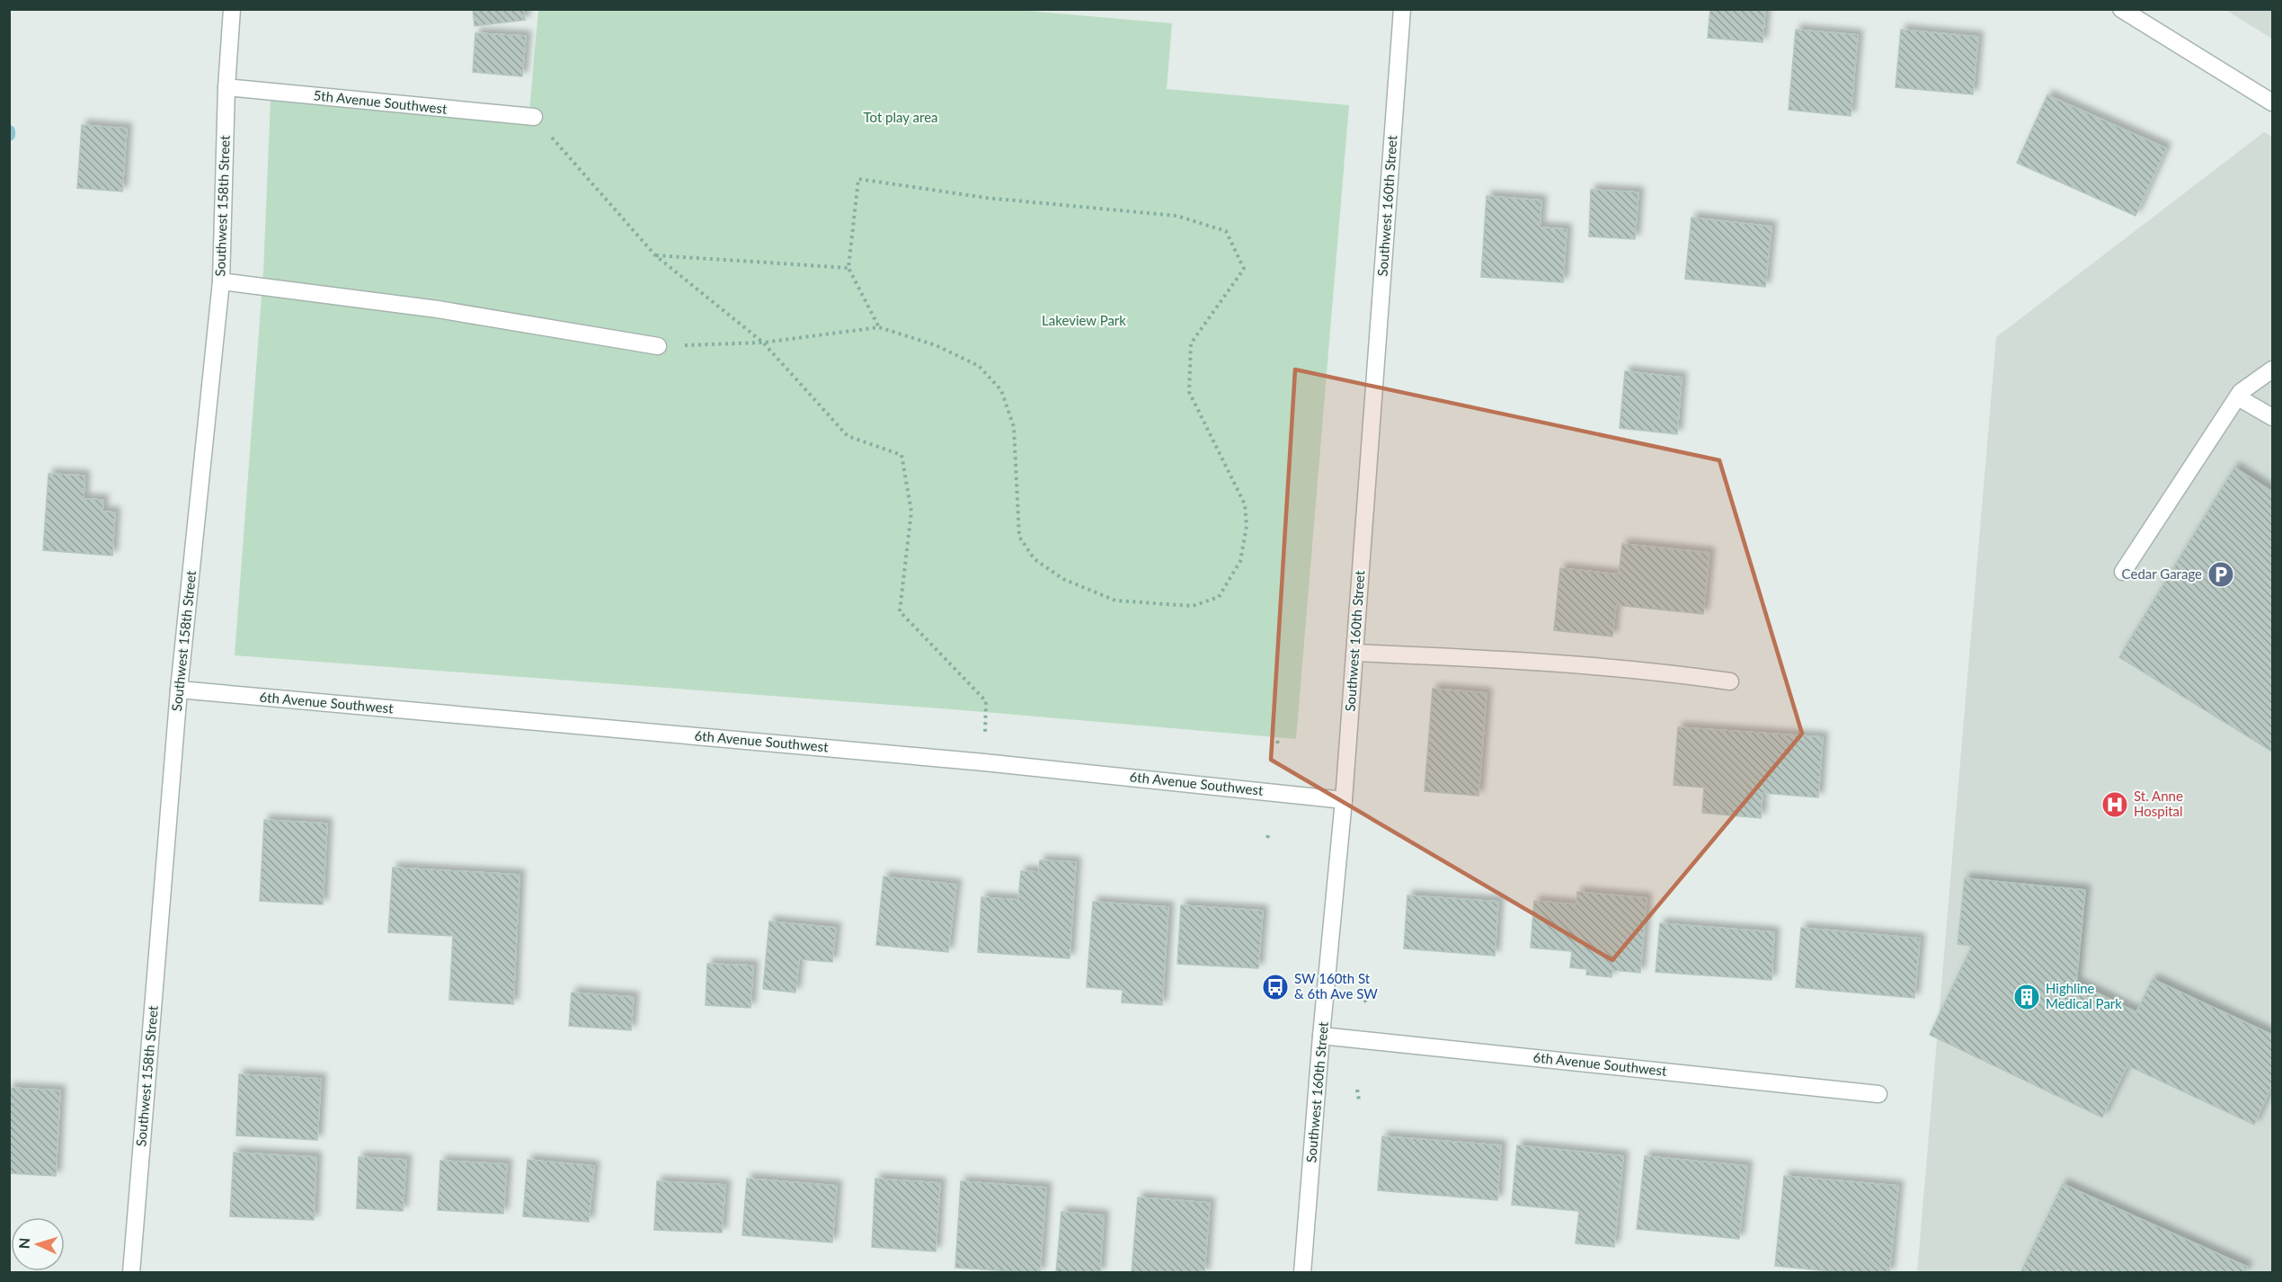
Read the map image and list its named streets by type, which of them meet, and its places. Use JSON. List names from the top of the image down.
{
  "streets": {
    "street": [
      "5th Avenue Southwest",
      "Southwest 158th Street",
      "Southwest 160th Street",
      "6th Avenue Southwest"
    ]
  },
  "crossings": [
    ["5th Avenue Southwest", "Southwest 158th Street"],
    ["Southwest 158th Street", "6th Avenue Southwest"],
    ["Southwest 160th Street", "6th Avenue Southwest"]
  ],
  "parks": ["Tot play area", "Lakeview Park"],
  "places": {
    "parking": ["Cedar Garage"],
    "hospital": ["St. Anne Hospital"],
    "bus stop": ["SW 160th St & 6th Ave SW"],
    "building": ["Highline Medical Park"]
  },
  "north": "left"
}
